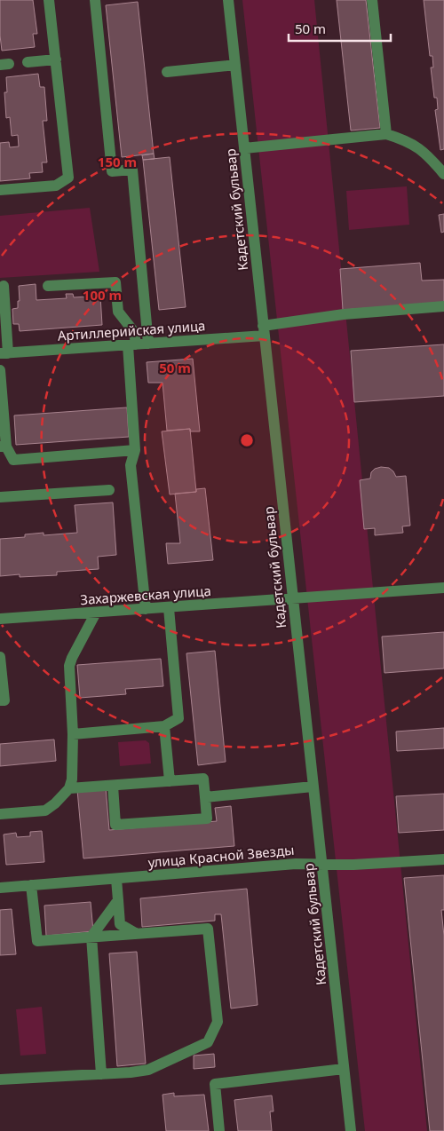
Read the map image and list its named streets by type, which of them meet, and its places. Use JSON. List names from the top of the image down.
{
  "streets": {
    "street": [
      "Кадетский бульвар",
      "Артиллерийская улица",
      "Захаржевская улица",
      "улица Красной Звезды"
    ]
  },
  "crossings": [
    ["Кадетский бульвар", "Артиллерийская улица"],
    ["Кадетский бульвар", "Захаржевская улица"],
    ["Кадетский бульвар", "улица Красной Звезды"]
  ],
  "scale_bar": "50 m",
  "rings": ["150 m", "100 m", "50 m"]
}
